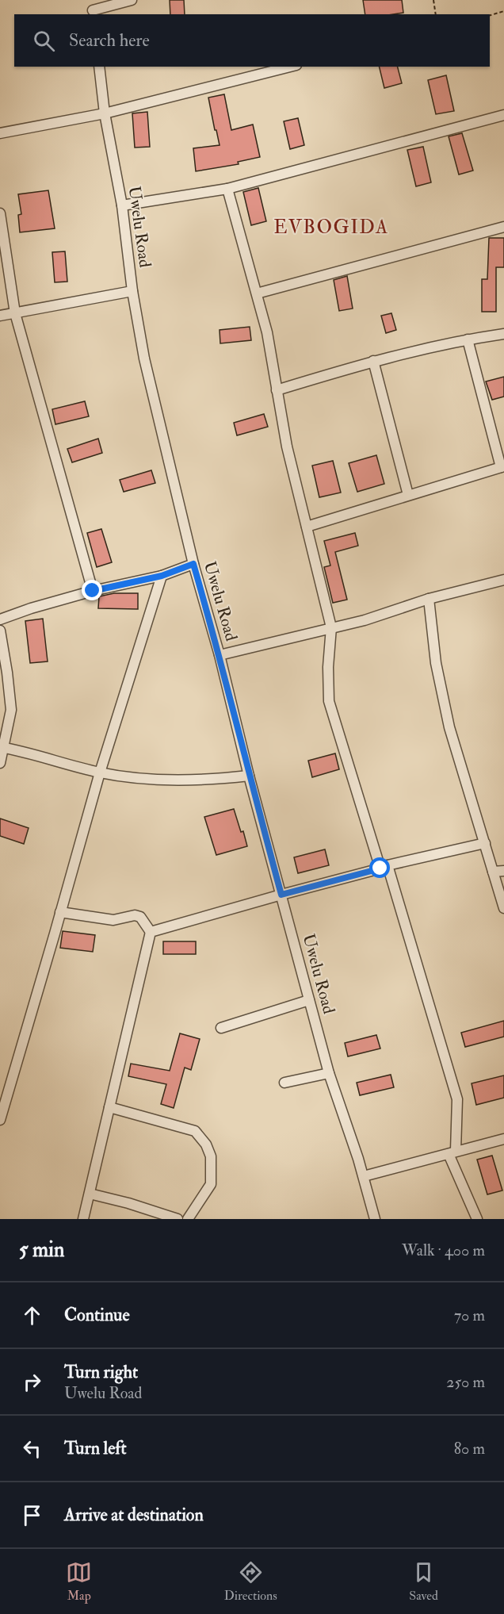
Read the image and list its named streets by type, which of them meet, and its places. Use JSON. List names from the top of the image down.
{
  "streets": {
    "street": ["Uwelu Road"]
  },
  "districts": ["EVBOGIDA"],
  "page": {
    "search": "Search here",
    "heading": ["5 min", "Walk · 400 m"],
    "list": [
      ["Continue", "70 m"],
      ["Turn right", "Uwelu Road", "250 m"],
      ["Turn left", "80 m"],
      "Arrive at destination"
    ],
    "nav": ["Map", "Directions", "Saved"]
  }
}
